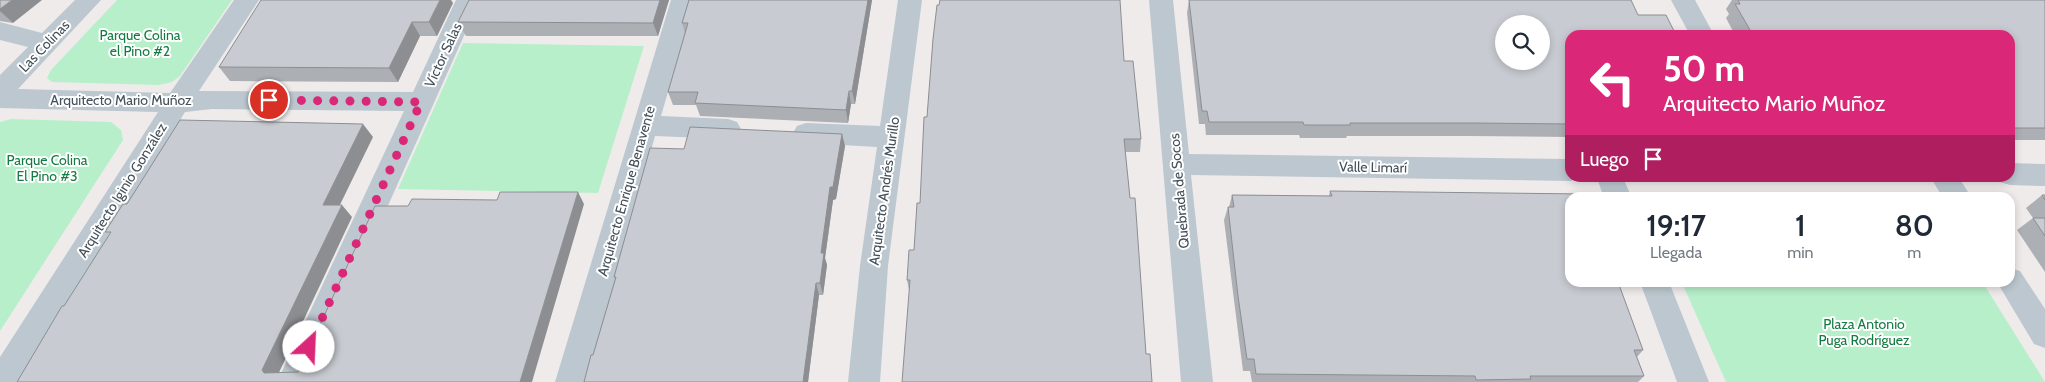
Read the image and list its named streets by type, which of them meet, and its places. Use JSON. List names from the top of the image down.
{
  "streets": {
    "street": [
      "Las Colinas",
      "Víctor Salas",
      "Arquitecto Mario Muñoz",
      "Valle Limarí",
      "Arquitecto Iginio González",
      "Arquitecto Enrique Benavente",
      "Arquitecto Andrés Murillo",
      "Quebrada de Socos"
    ]
  },
  "crossings": [
    ["Víctor Salas", "Arquitecto Mario Muñoz"],
    ["Arquitecto Mario Muñoz", "Arquitecto Iginio González"],
    ["Valle Limarí", "Quebrada de Socos"]
  ],
  "parks": ["Parque Colina el Pino #2", "Parque Colina El Pino #3", "Plaza Antonio Puga Rodríguez"],
  "page": {
    "turn": ["50 m", "Arquitecto Mario Muñoz"],
    "then": "Luego",
    "eta": [
      "19:17",
      "Llegada",
      "1",
      "min",
      "80",
      "m"
    ]
  }
}
